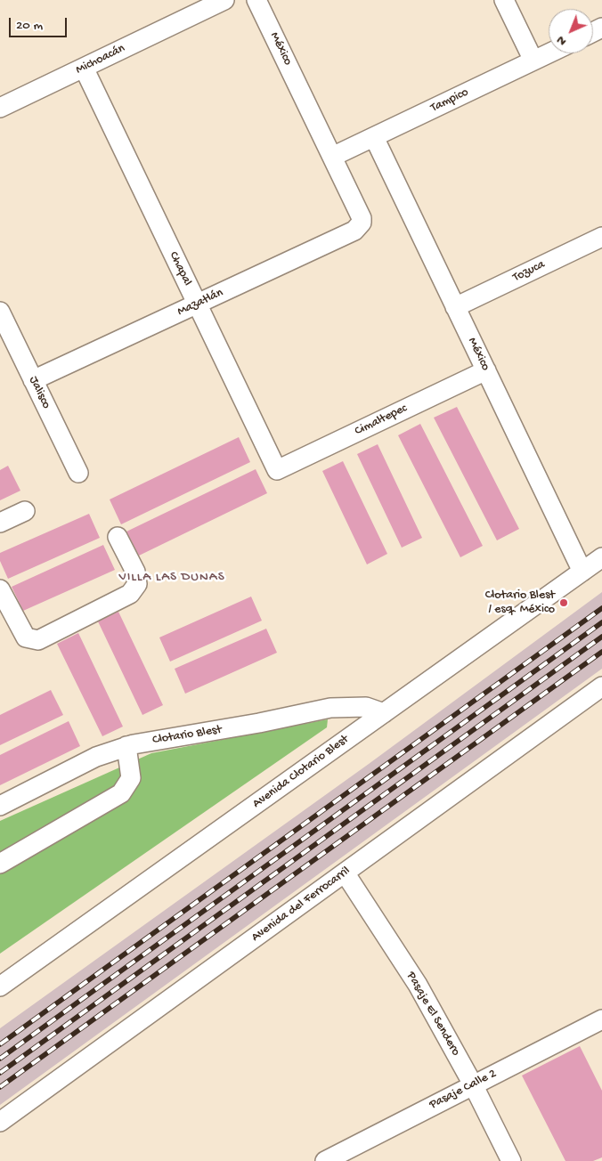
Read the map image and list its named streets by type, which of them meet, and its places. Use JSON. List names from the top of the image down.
{
  "streets": {
    "street": [
      "México",
      "Michoacán",
      "Tampico",
      "Chapal",
      "Tozuca",
      "Mazatlán",
      "Jalisco",
      "Cimaltepec",
      "Clotario Blest",
      "Avenida Clotario Blest",
      "Avenida del Ferrocarril",
      "Pasaje El Sendero",
      "Pasaje Calle 2"
    ]
  },
  "crossings": [
    ["México", "Tampico"],
    ["México", "Tozuca"],
    ["México", "Mazatlán"],
    ["México", "Cimaltepec"],
    ["México", "Avenida Clotario Blest"],
    ["Michoacán", "Chapal"],
    ["Chapal", "Mazatlán"],
    ["Chapal", "Cimaltepec"],
    ["Mazatlán", "Jalisco"],
    ["Clotario Blest", "Avenida Clotario Blest"],
    ["Avenida del Ferrocarril", "Pasaje El Sendero"],
    ["Pasaje El Sendero", "Pasaje Calle 2"]
  ],
  "districts": ["VILLA LAS DUNAS"],
  "places": ["Clotario Blest / esq. México"],
  "scale_bar": "20 m",
  "north": "bottom left"
}
